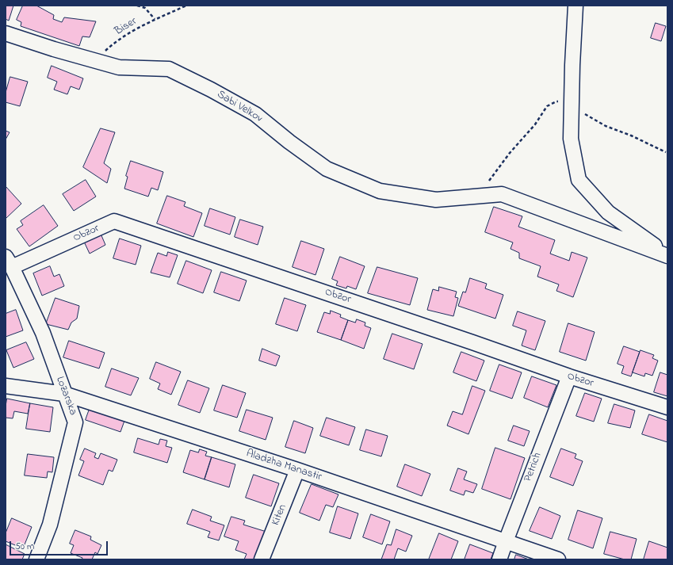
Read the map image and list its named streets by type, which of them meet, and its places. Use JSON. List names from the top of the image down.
{
  "streets": {
    "street": [
      "Sabi Velkov",
      "Obzor",
      "Lozarska",
      "Aladzha Manastir",
      "Petrich",
      "Kiten"
    ],
    "path": ["Biser"]
  },
  "crossings": [
    ["Biser", "Sabi Velkov"],
    ["Obzor", "Lozarska"],
    ["Obzor", "Petrich"],
    ["Lozarska", "Aladzha Manastir"],
    ["Aladzha Manastir", "Petrich"],
    ["Aladzha Manastir", "Kiten"]
  ],
  "scale_bar": "50 m"
}
